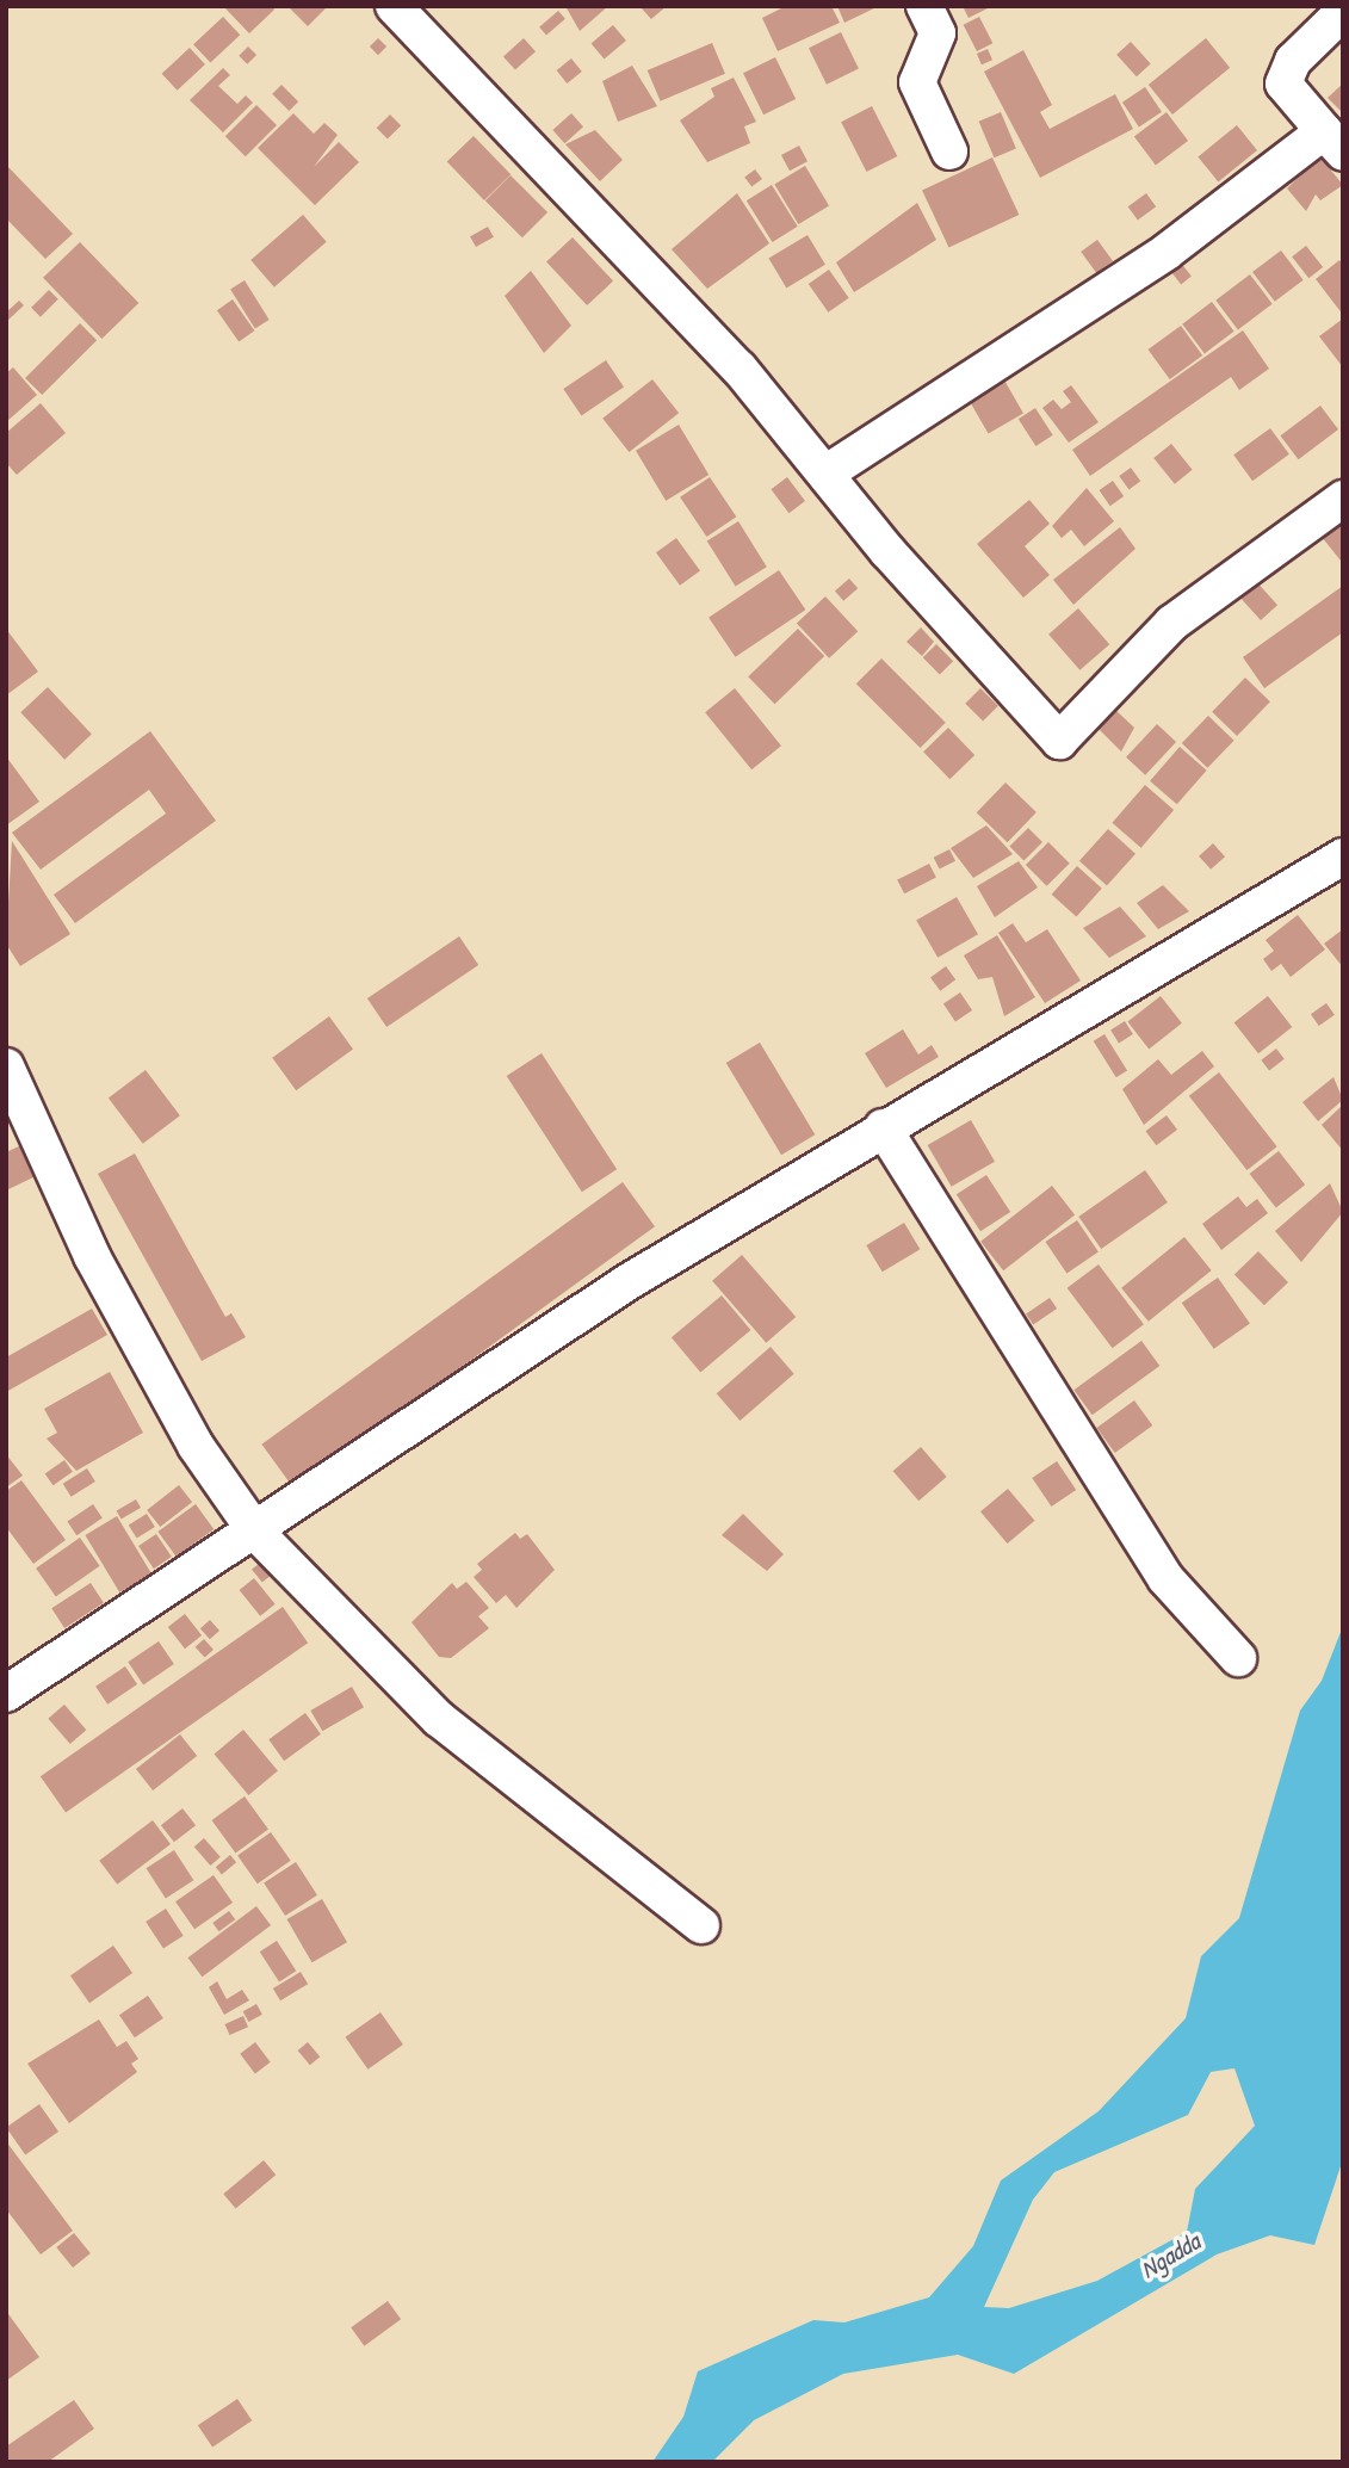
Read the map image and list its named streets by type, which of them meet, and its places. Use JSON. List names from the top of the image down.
{
  "water": ["Ngadda"]
}
